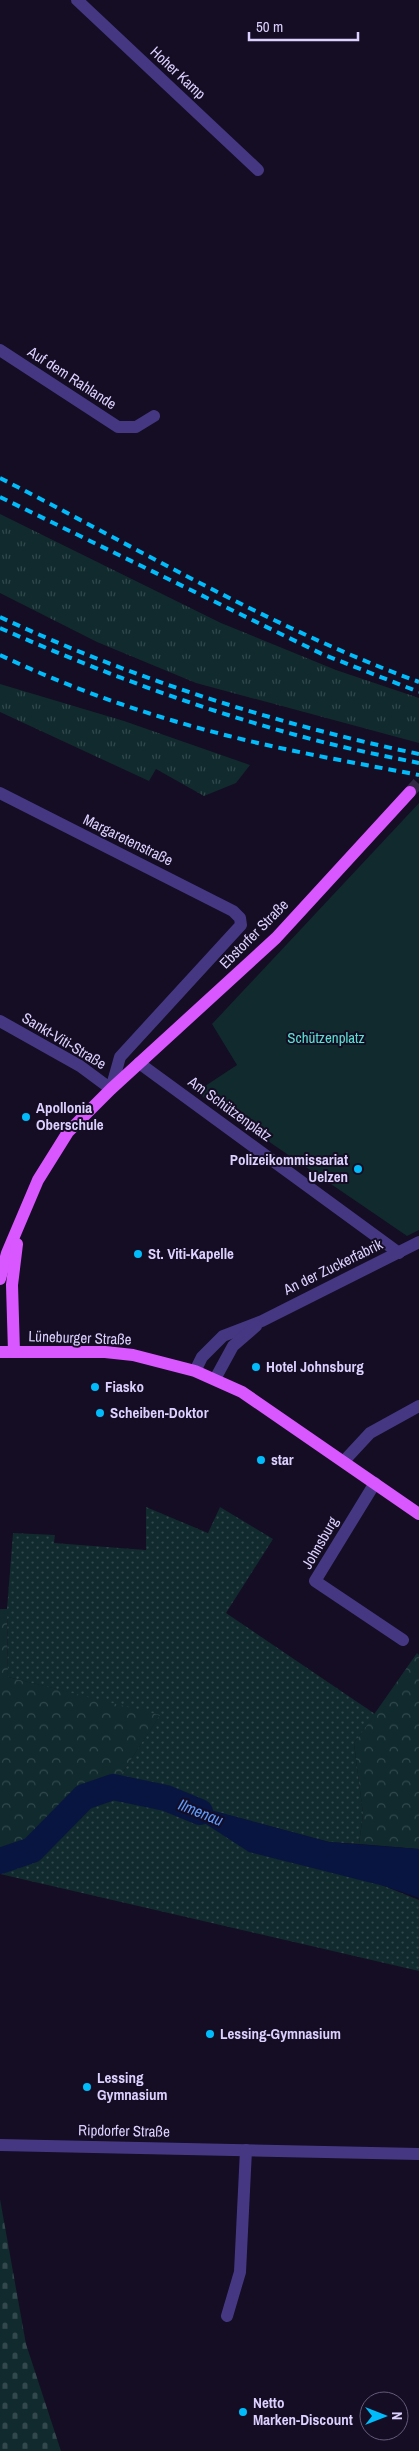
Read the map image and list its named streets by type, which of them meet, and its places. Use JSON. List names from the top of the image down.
{
  "streets": {
    "main road": ["Ebstorfer Straße", "Lüneburger Straße"],
    "street": [
      "Hoher Kamp",
      "Auf dem Rahlande",
      "Margaretenstraße",
      "Sankt-Viti-Straße",
      "Am Schützenplatz",
      "An der Zuckerfabrik",
      "Johnsburg",
      "Ripdorfer Straße"
    ]
  },
  "crossings": [
    ["Margaretenstraße", "Ebstorfer Straße"],
    ["Ebstorfer Straße", "Sankt-Viti-Straße"],
    ["Ebstorfer Straße", "Am Schützenplatz"],
    ["Ebstorfer Straße", "Lüneburger Straße"],
    ["Am Schützenplatz", "An der Zuckerfabrik"],
    ["An der Zuckerfabrik", "Lüneburger Straße"]
  ],
  "water": ["Ilmenau"],
  "parks": ["Schützenplatz"],
  "places": [
    "Apollonia Oberschule",
    "Polizeikommissariat Uelzen",
    "St. Viti-Kapelle",
    "Hotel Johnsburg",
    "Fiasko",
    "Scheiben-Doktor",
    "star",
    "Lessing-Gymnasium",
    "Lessing Gymnasium",
    "Netto Marken-Discount"
  ],
  "scale_bar": "50 m",
  "north": "right"
}
